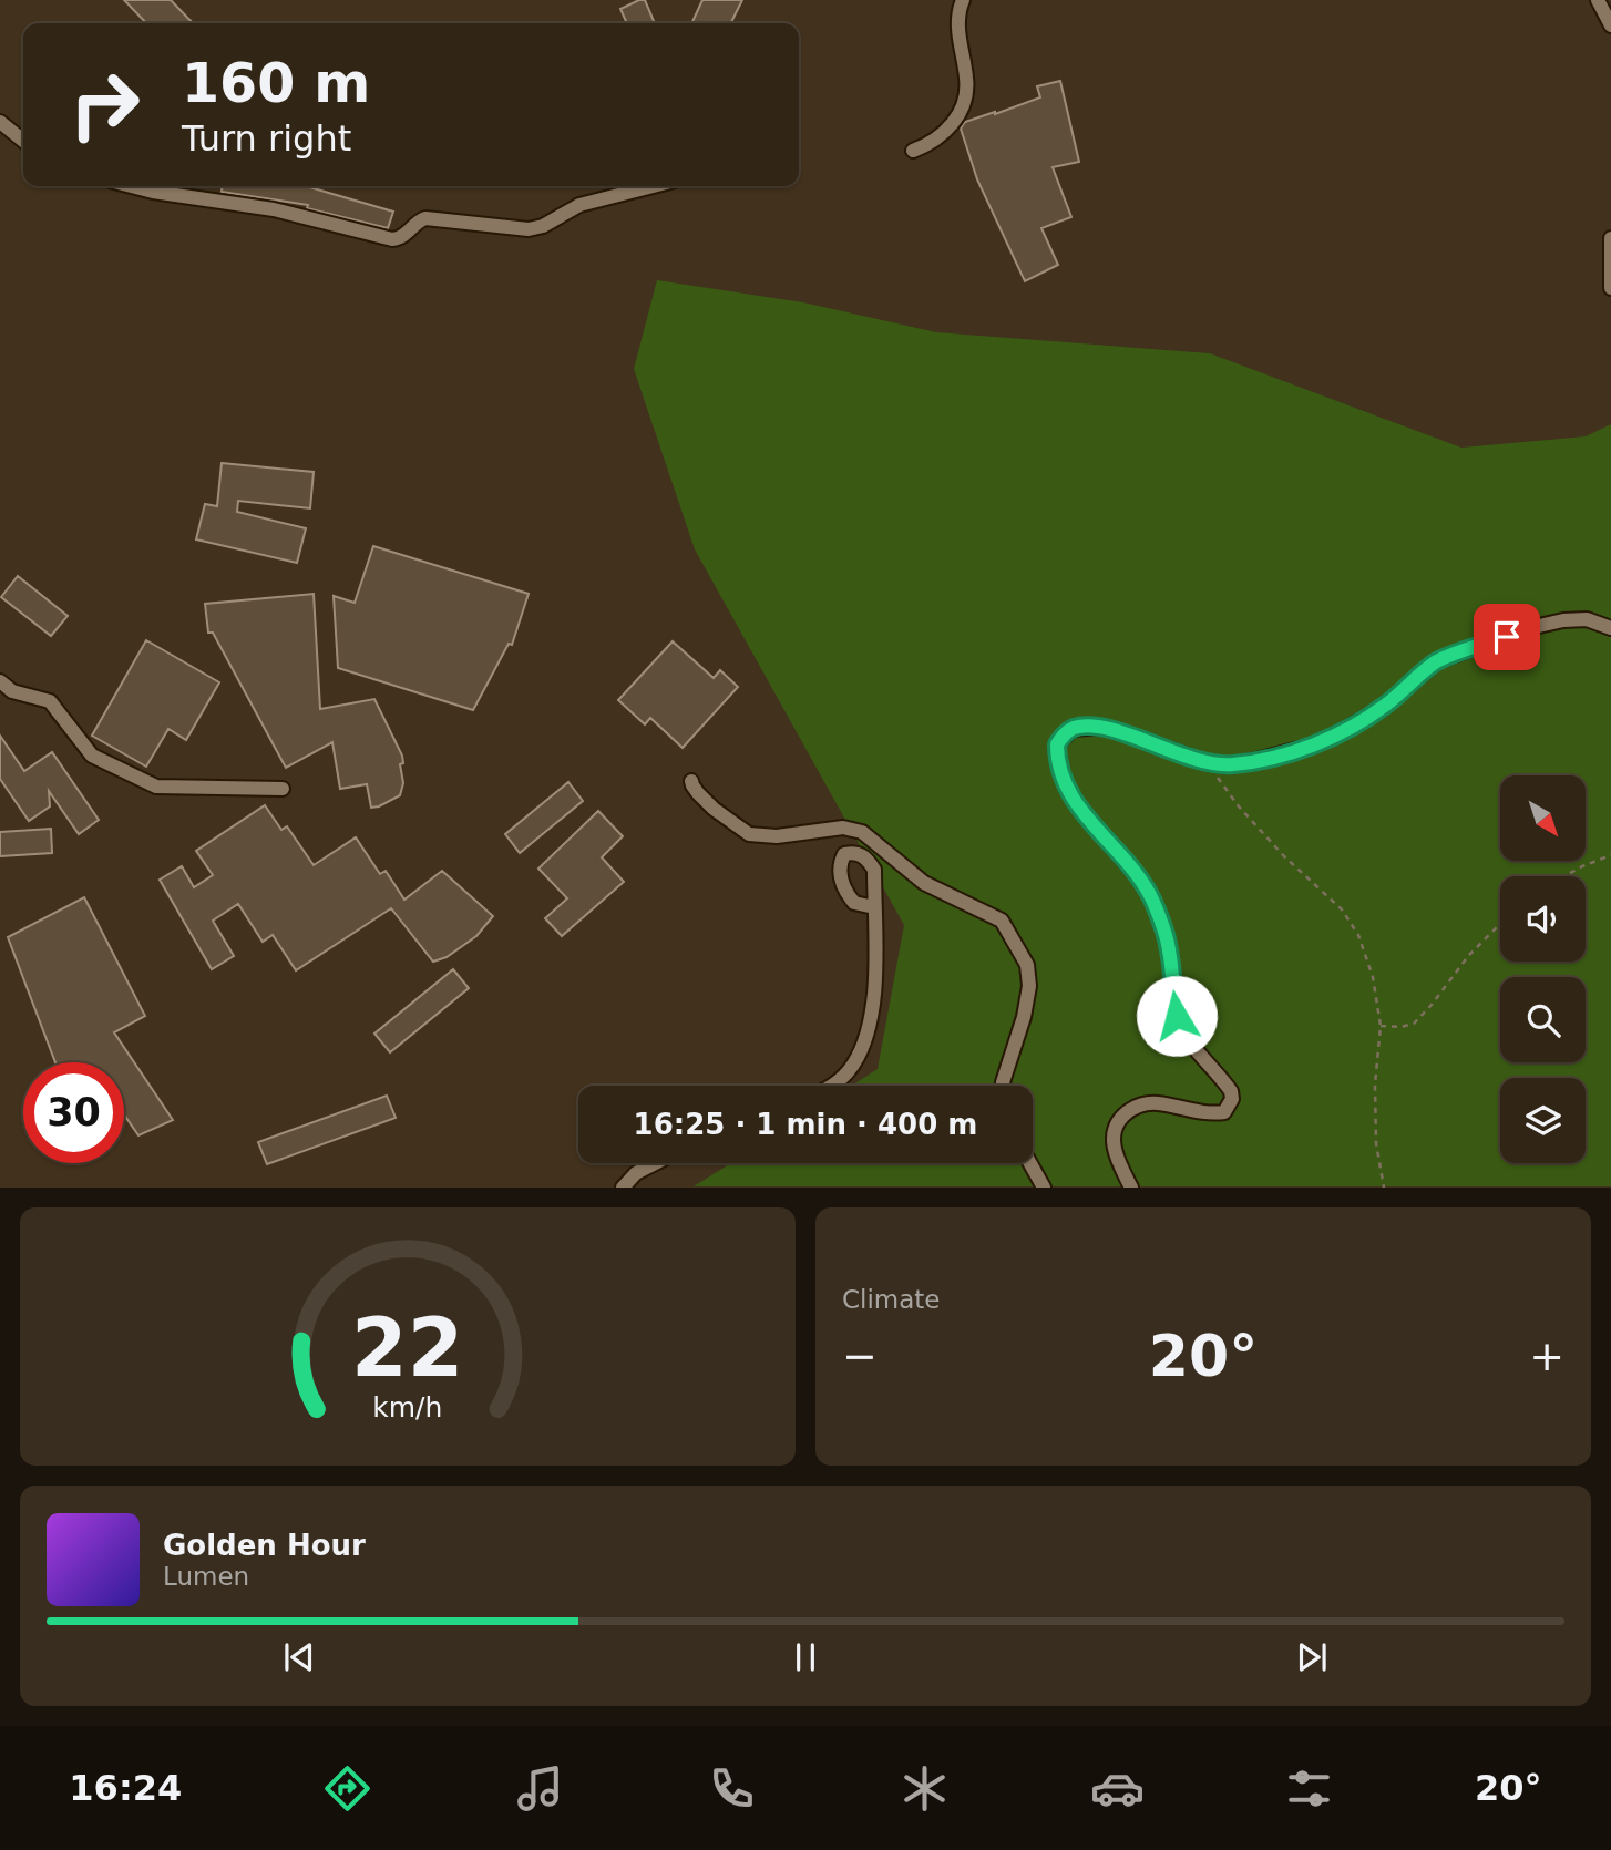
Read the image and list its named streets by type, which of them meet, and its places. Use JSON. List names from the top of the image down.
{
  "north": "bottom right",
  "page": {
    "turn": ["160 m", "Turn right"],
    "limit": "30",
    "trip": "16:25 · 1 min · 400 m",
    "tile": "Climate",
    "heat": ["−", "20°", "+"],
    "song": ["Golden Hour", "Lumen"],
    "tabs": ["16:24", "20°"],
    "gauge": ["22", "km/h"]
  }
}
